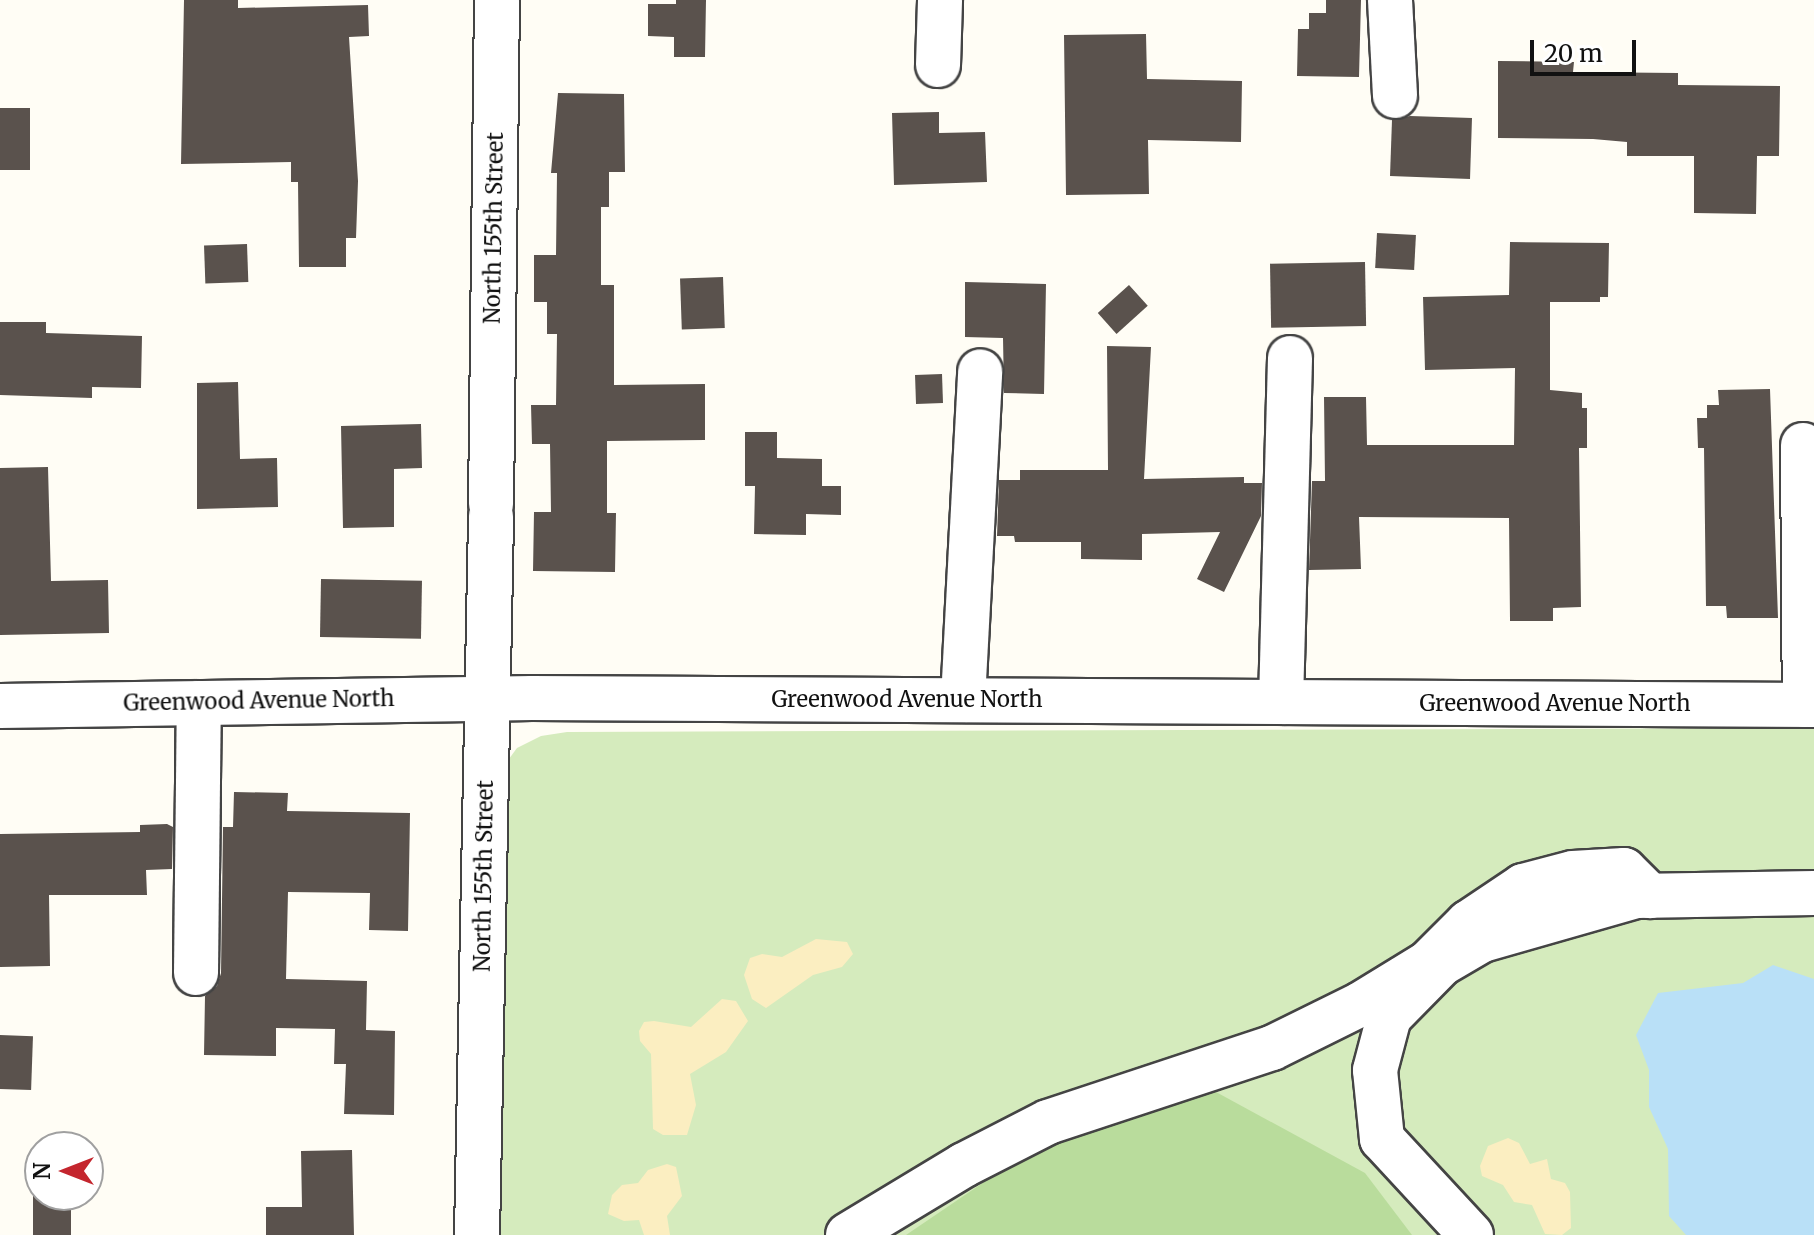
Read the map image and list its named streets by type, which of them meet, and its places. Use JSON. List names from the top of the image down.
{
  "streets": {
    "street": ["North 155th Street", "Greenwood Avenue North"]
  },
  "crossings": [
    ["North 155th Street", "Greenwood Avenue North"]
  ],
  "scale_bar": "20 m",
  "north": "left"
}
